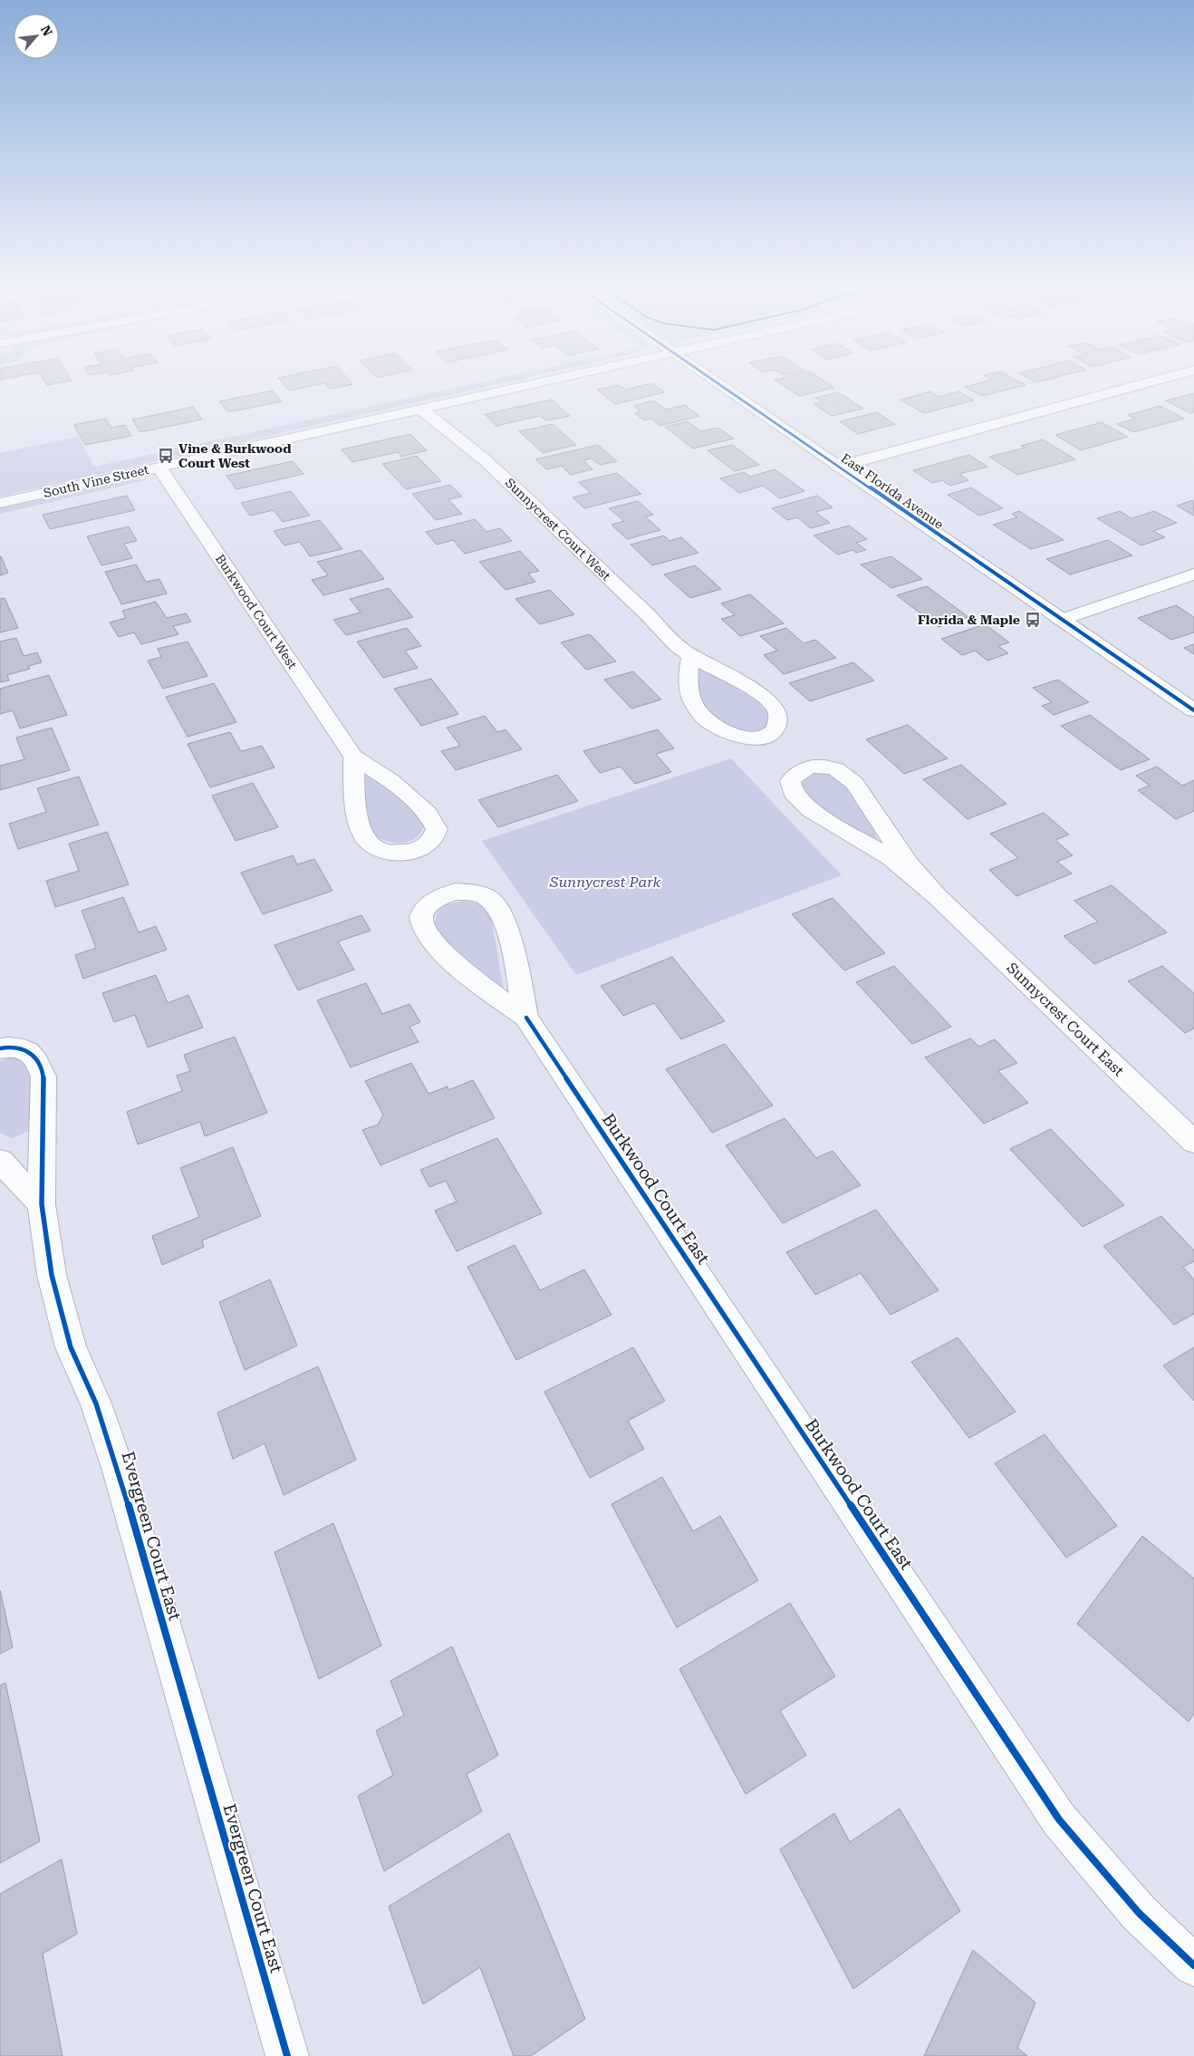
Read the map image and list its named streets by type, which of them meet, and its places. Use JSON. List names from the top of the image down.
{
  "streets": {
    "street": [
      "South Vine Street",
      "East Florida Avenue",
      "Sunnycrest Court West",
      "Burkwood Court West",
      "Sunnycrest Court East",
      "Burkwood Court East",
      "Evergreen Court East"
    ]
  },
  "crossings": [
    ["South Vine Street", "Sunnycrest Court West"],
    ["South Vine Street", "Burkwood Court West"]
  ],
  "parks": ["Sunnycrest Park"],
  "places": {
    "bus stop": ["Vine & Burkwood Court West", "Florida & Maple"]
  },
  "north": "top right"
}
